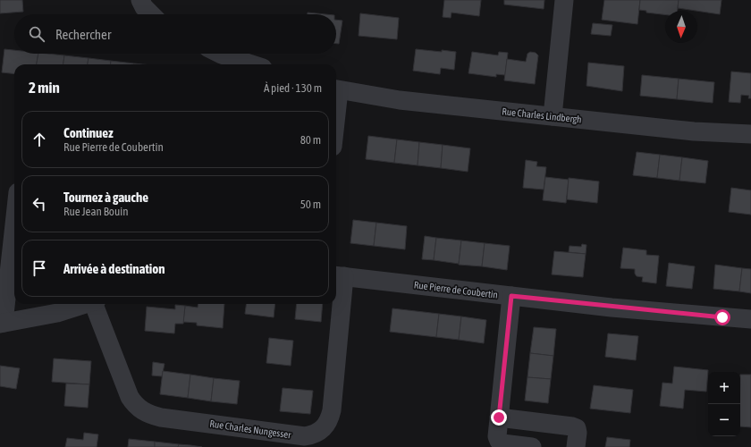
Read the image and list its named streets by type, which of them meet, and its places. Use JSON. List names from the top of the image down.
{
  "streets": {
    "street": ["Rue Charles Lindbergh", "Rue Pierre de Coubertin", "Rue Charles Nungesser"]
  },
  "crossings": [
    ["Rue Pierre de Coubertin", "Rue Charles Nungesser"]
  ],
  "north": "bottom",
  "page": {
    "search": "Rechercher",
    "heading": ["2 min", "À pied · 130 m"],
    "list": [
      ["Continuez", "Rue Pierre de Coubertin", "80 m"],
      ["Tournez à gauche", "Rue Jean Bouin", "50 m"],
      "Arrivée à destination"
    ],
    "map_buttons": ["+", "−"]
  }
}
